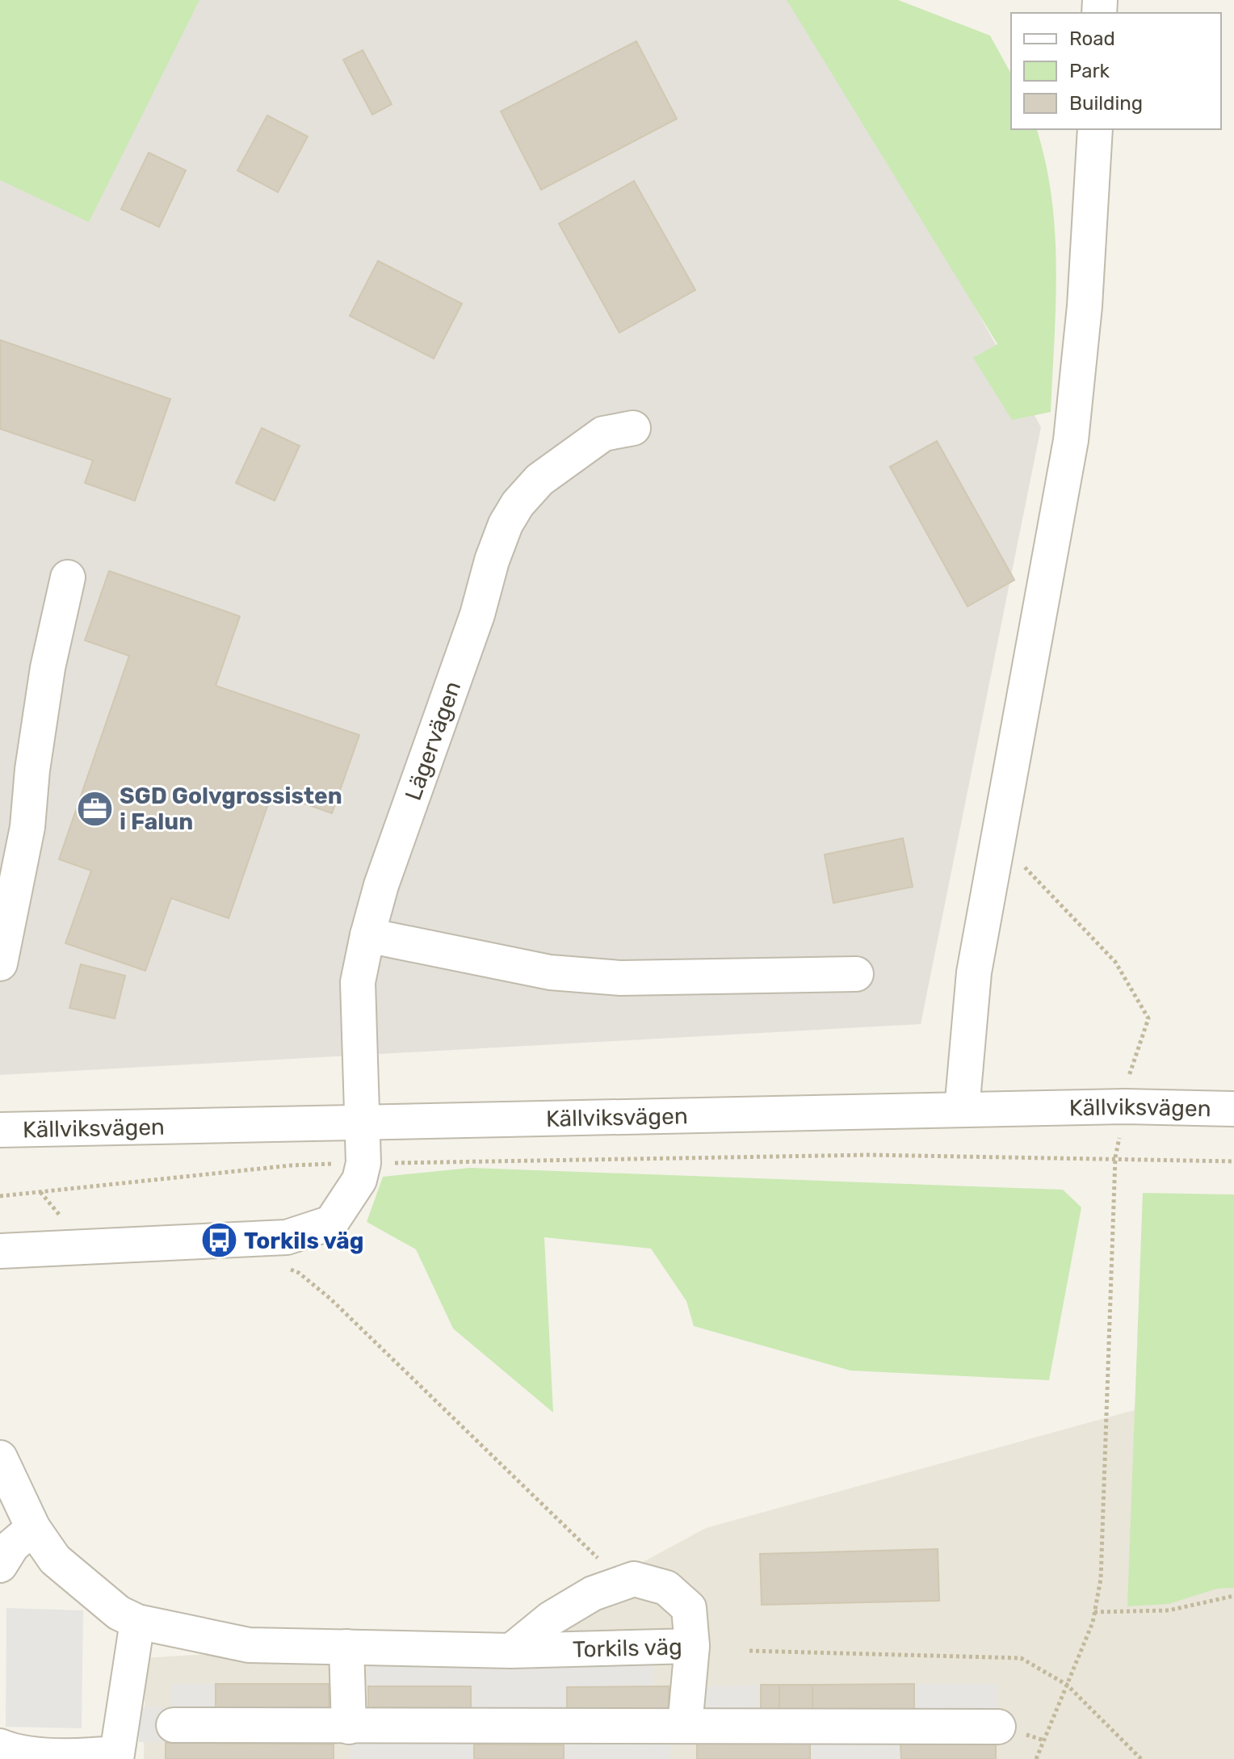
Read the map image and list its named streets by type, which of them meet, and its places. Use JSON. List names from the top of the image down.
{
  "streets": {
    "street": ["Lägervägen", "Källviksvägen", "Torkils väg"]
  },
  "crossings": [
    ["Lägervägen", "Källviksvägen"]
  ],
  "places": {
    "office": ["SGD Golvgrossisten i Falun"],
    "bus stop": ["Torkils väg"]
  },
  "legend": ["Road", "Park", "Building"]
}
